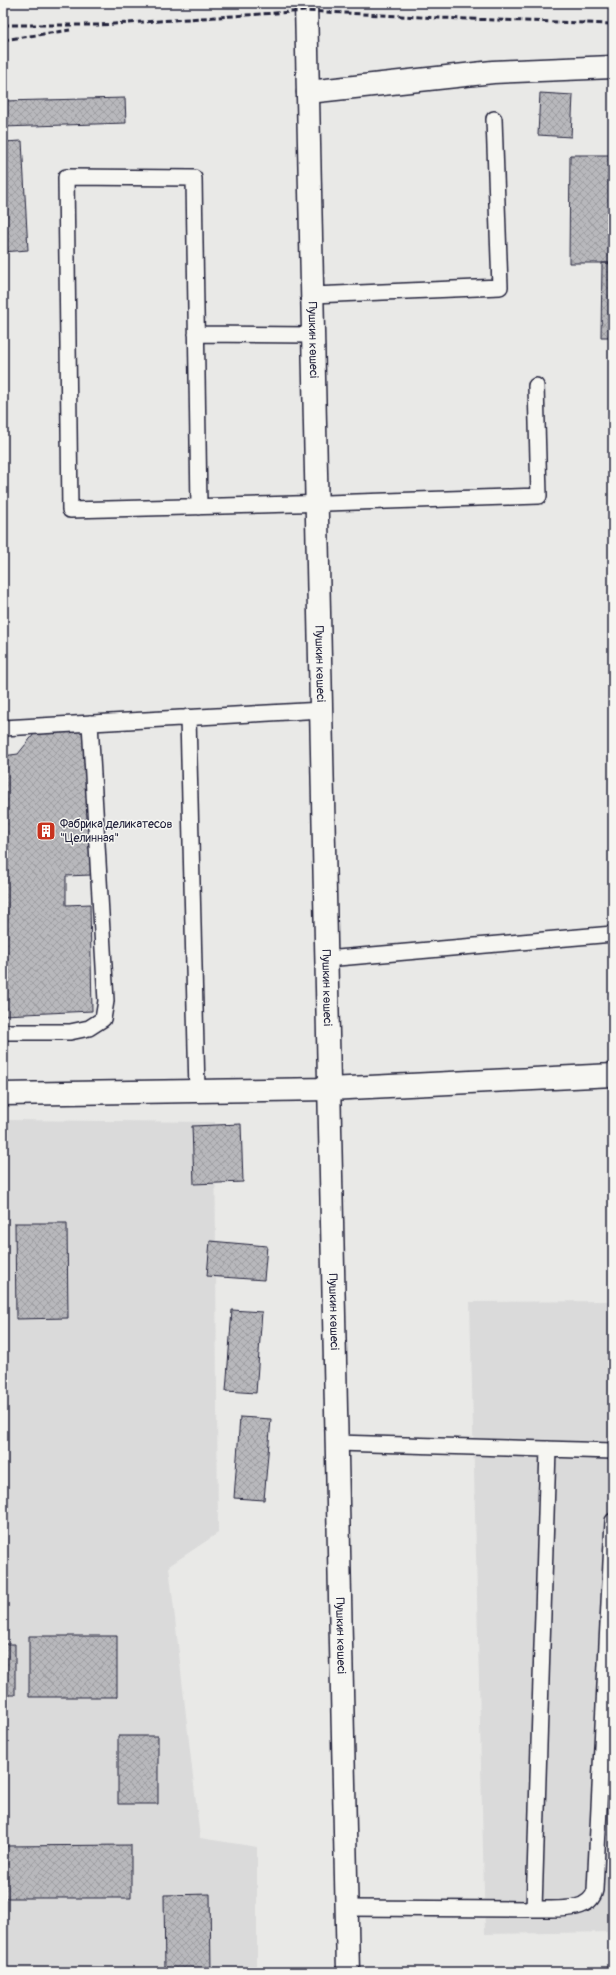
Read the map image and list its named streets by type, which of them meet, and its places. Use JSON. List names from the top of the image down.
{
  "streets": {
    "main road": ["Пушкин көшесі"]
  },
  "places": {
    "building": ["Фабрика деликатесов \"Целинная\""]
  }
}
